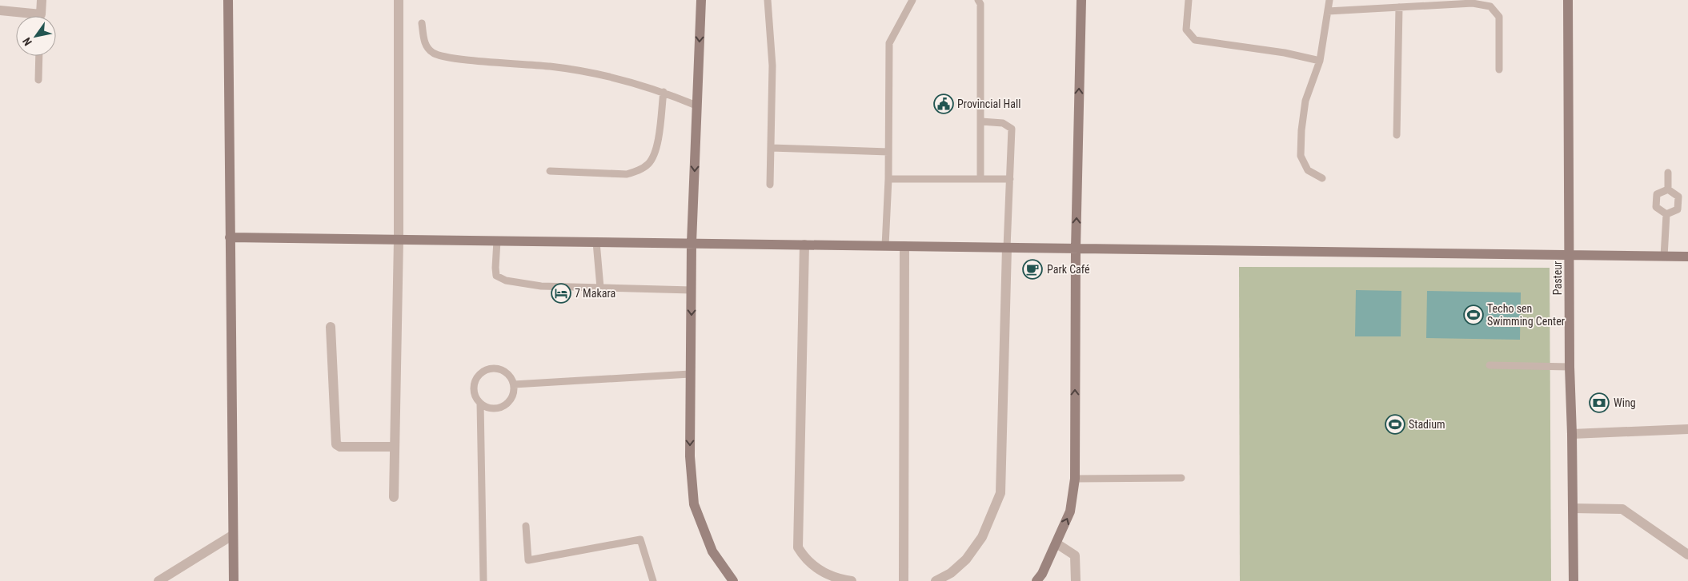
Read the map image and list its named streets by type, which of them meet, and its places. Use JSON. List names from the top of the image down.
{
  "streets": {
    "street": ["Pasteur"]
  },
  "places": {
    "public building": ["Provincial Hall"],
    "cafe": ["Park Café"],
    "hotel": ["7 Makara"],
    "sports": ["Techo sen Swimming Center", "Stadium"],
    "bank": ["Wing"]
  },
  "north": "bottom left"
}
